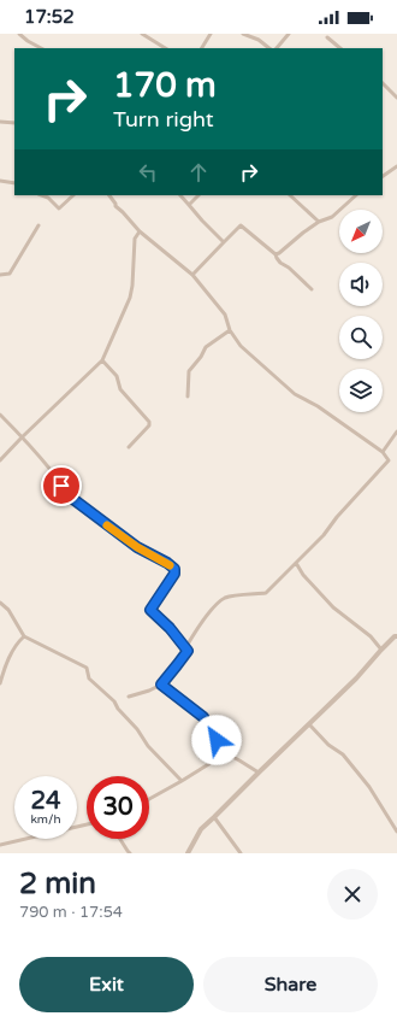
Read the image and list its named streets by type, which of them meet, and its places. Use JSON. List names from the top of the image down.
{
  "north": "bottom left",
  "page": {
    "status": "17:52",
    "turn": ["170 m", "Turn right"],
    "speed": "24 km/h",
    "limit": "30",
    "heading": ["2 min", "790 m · 17:54"],
    "buttons": ["Exit", "Share"]
  }
}
